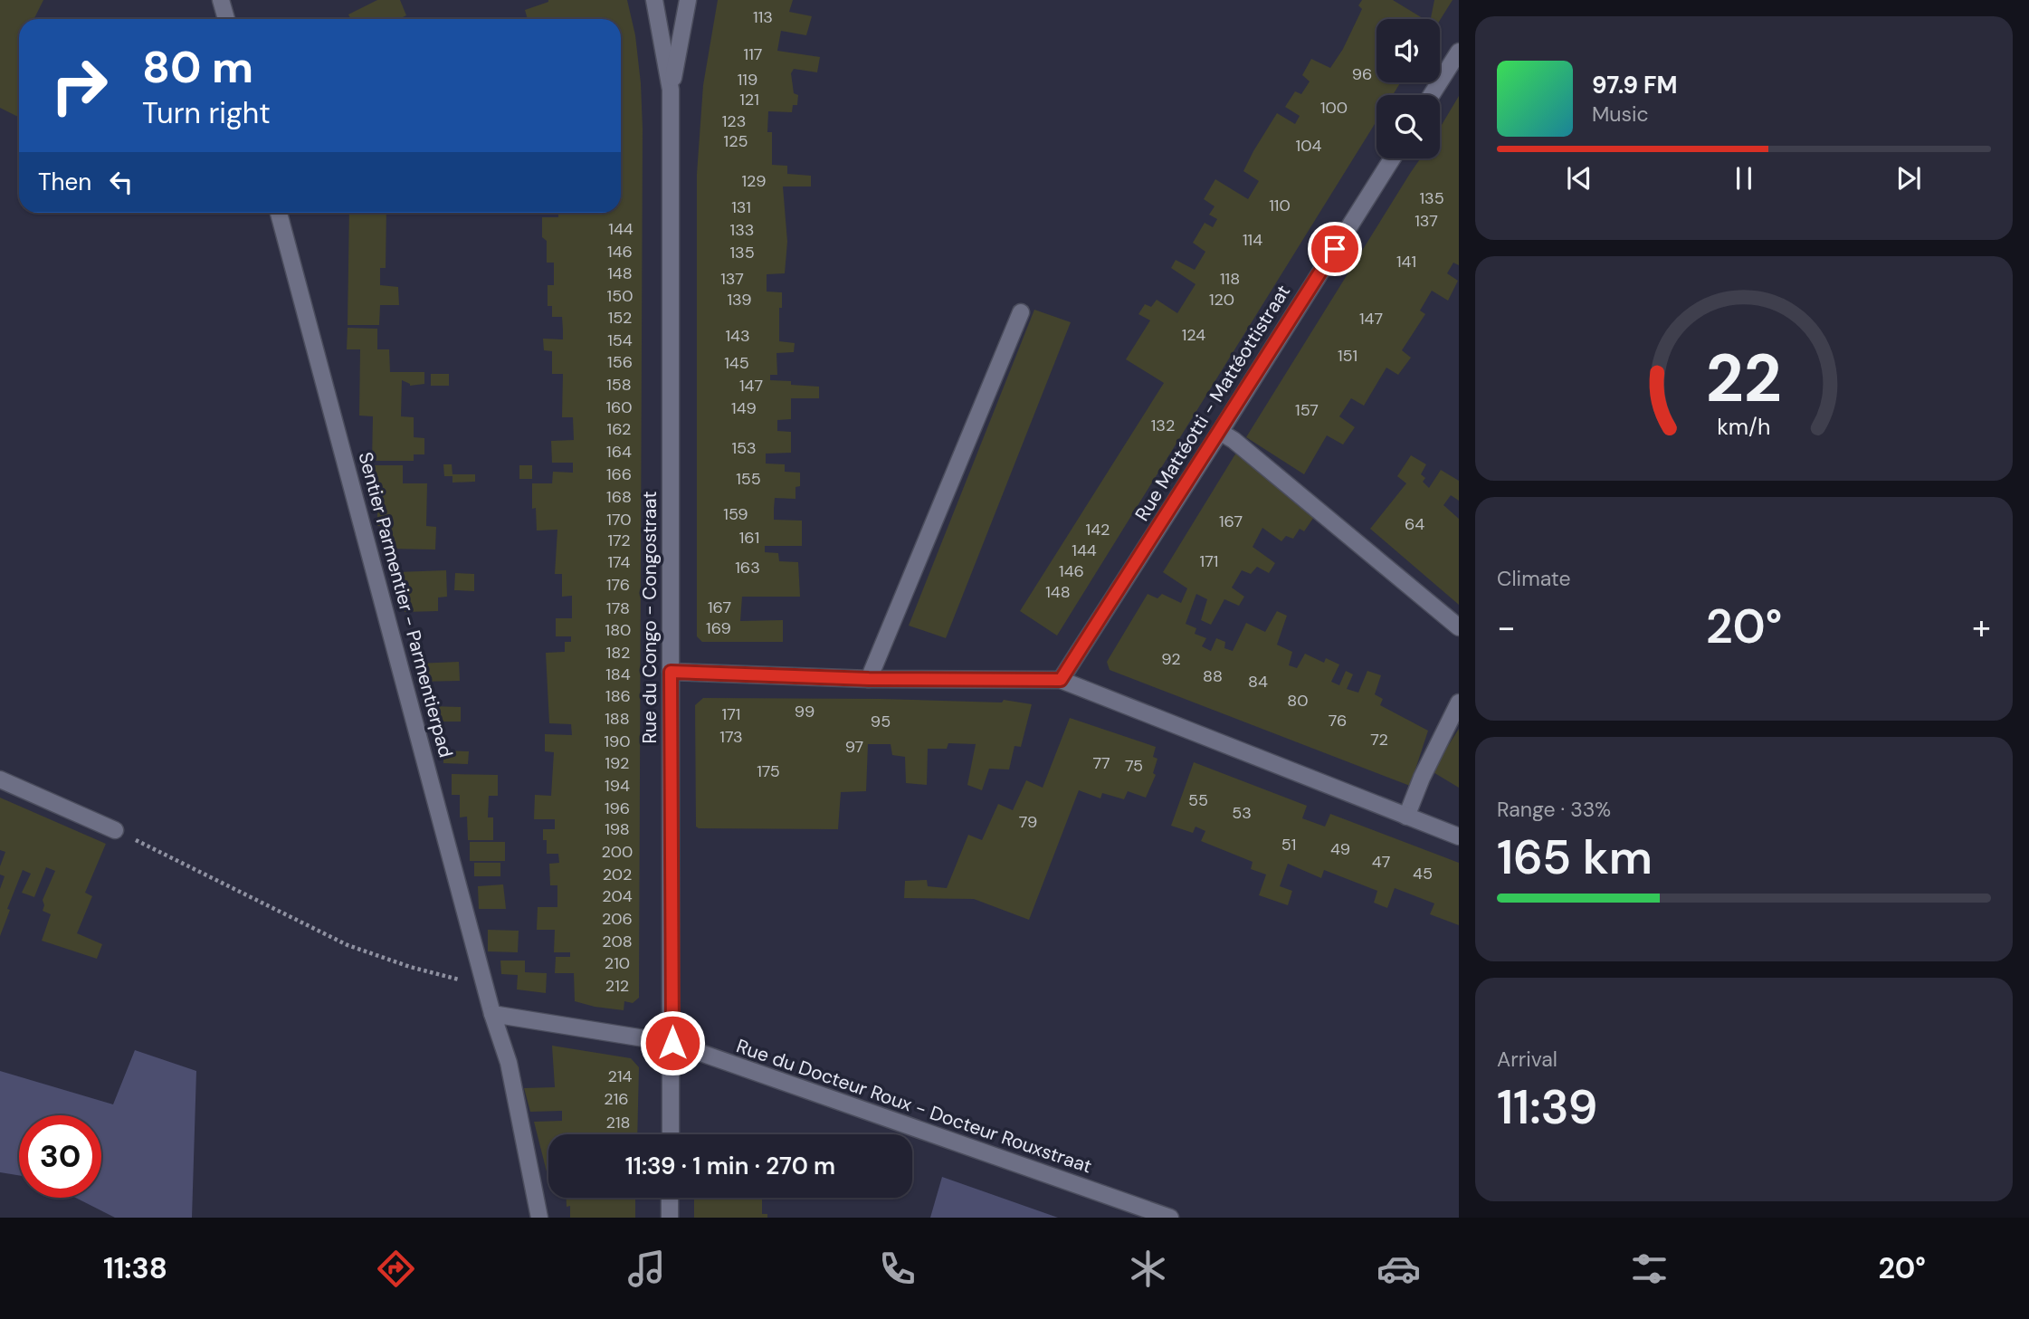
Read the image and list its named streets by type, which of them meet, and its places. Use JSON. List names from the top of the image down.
{
  "streets": {
    "street": [
      "Rue Mattéotti - Mattéottistraat",
      "Sentier Parmentier - Parmentierpad",
      "Rue du Congo - Congostraat",
      "Rue du Docteur Roux - Docteur Rouxstraat"
    ]
  },
  "crossings": [
    ["Sentier Parmentier - Parmentierpad", "Rue du Docteur Roux - Docteur Rouxstraat"],
    ["Rue du Congo - Congostraat", "Rue du Docteur Roux - Docteur Rouxstraat"]
  ],
  "house_numbers": [
    "113",
    "117",
    "96",
    "119",
    "121",
    "100",
    "123",
    "125",
    "104",
    "129",
    "135",
    "110",
    "131",
    "137",
    "144",
    "133",
    "114",
    "146",
    "135",
    "141",
    "148",
    "137",
    "118",
    "150",
    "139",
    "120",
    "152",
    "147",
    "124",
    "143",
    "154",
    "151",
    "156",
    "145",
    "158",
    "147",
    "160",
    "149",
    "157",
    "132",
    "162",
    "153",
    "164",
    "166",
    "155",
    "168",
    "159",
    "170",
    "167",
    "64",
    "142",
    "161",
    "172",
    "144",
    "171",
    "174",
    "163",
    "146",
    "176",
    "148",
    "167",
    "178",
    "169",
    "180",
    "182",
    "92",
    "184",
    "88",
    "84",
    "186",
    "80",
    "99",
    "171",
    "188",
    "76",
    "95",
    "173",
    "72",
    "190",
    "97",
    "192",
    "77",
    "75",
    "175",
    "194",
    "55",
    "196",
    "53",
    "79",
    "198",
    "51",
    "49",
    "200",
    "47",
    "45",
    "202",
    "204",
    "206",
    "208",
    "210",
    "212",
    "214",
    "216",
    "218"
  ],
  "page": {
    "turn": ["80 m", "Turn right"],
    "song": ["97.9 FM", "Music"],
    "then": "Then",
    "tile": [
      "Climate",
      ["Range · 33%", "165 km"],
      ["Arrival", "11:39"]
    ],
    "heat": ["−", "20°", "+"],
    "limit": "30",
    "trip": "11:39 · 1 min · 270 m",
    "tabs": ["11:38", "20°"],
    "gauge": ["22", "km/h"]
  }
}
